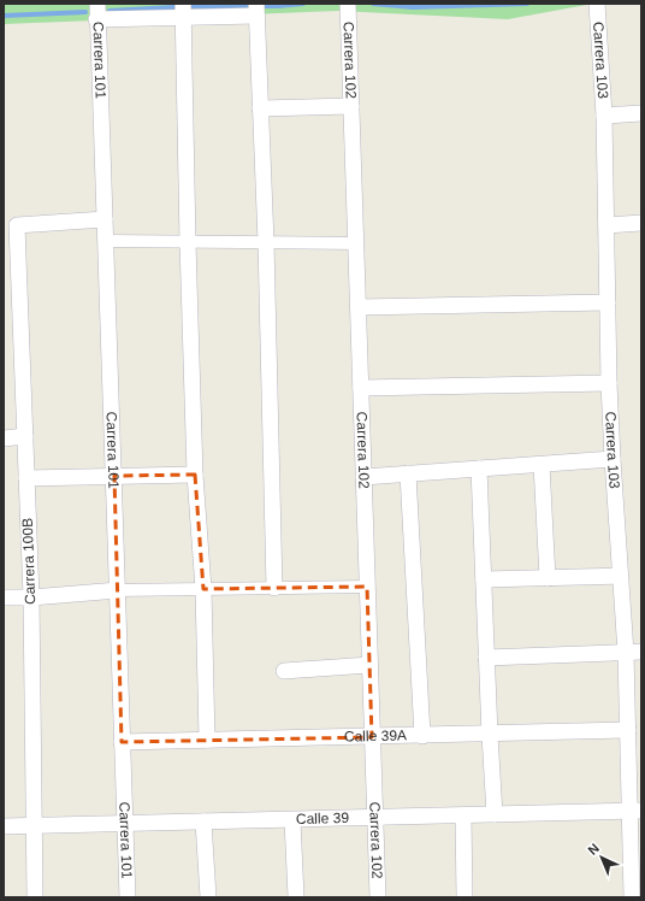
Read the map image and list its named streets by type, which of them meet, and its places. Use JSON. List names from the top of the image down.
{
  "streets": {
    "street": [
      "Carrera 101",
      "Carrera 102",
      "Carrera 103",
      "Carrera 100B",
      "Calle 39A",
      "Calle 39"
    ]
  },
  "crossings": [
    ["Carrera 101", "Carrera 100B"],
    ["Carrera 101", "Calle 39A"],
    ["Carrera 101", "Calle 39"],
    ["Carrera 102", "Calle 39A"],
    ["Carrera 102", "Calle 39"],
    ["Carrera 103", "Calle 39A"],
    ["Carrera 103", "Calle 39"],
    ["Carrera 100B", "Calle 39"]
  ],
  "north": "top left"
}
